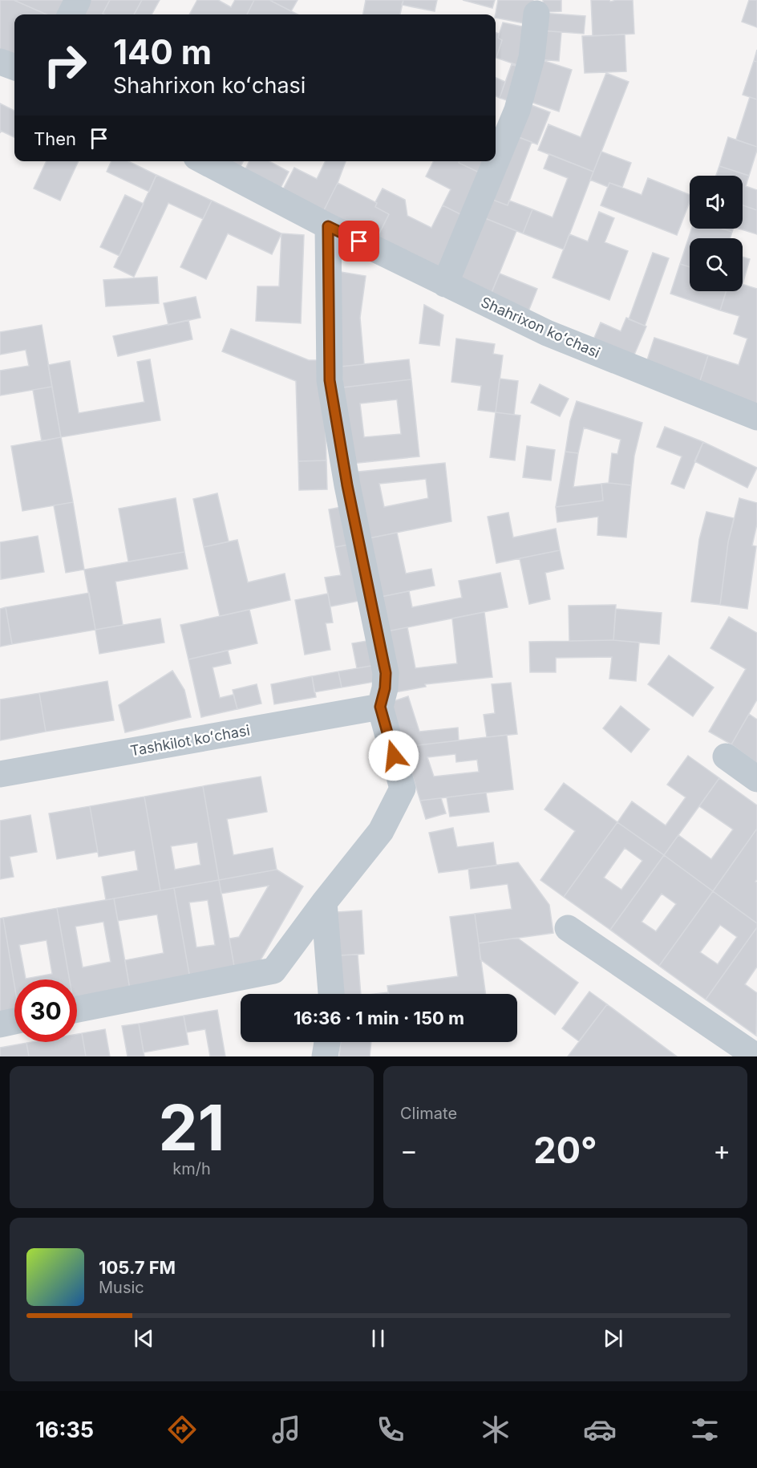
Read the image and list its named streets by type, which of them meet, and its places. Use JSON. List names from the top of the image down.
{
  "streets": {
    "street": ["Shahrixon koʻchasi", "Tashkilot koʻchasi"]
  },
  "page": {
    "turn": ["140 m", "Shahrixon koʻchasi"],
    "then": "Then",
    "limit": "30",
    "trip": "16:36 · 1 min · 150 m",
    "tile": [
      ["21", "km/h"],
      "Climate"
    ],
    "heat": ["−", "20°", "+"],
    "song": ["105.7 FM", "Music"],
    "tabs": "16:35"
  }
}
